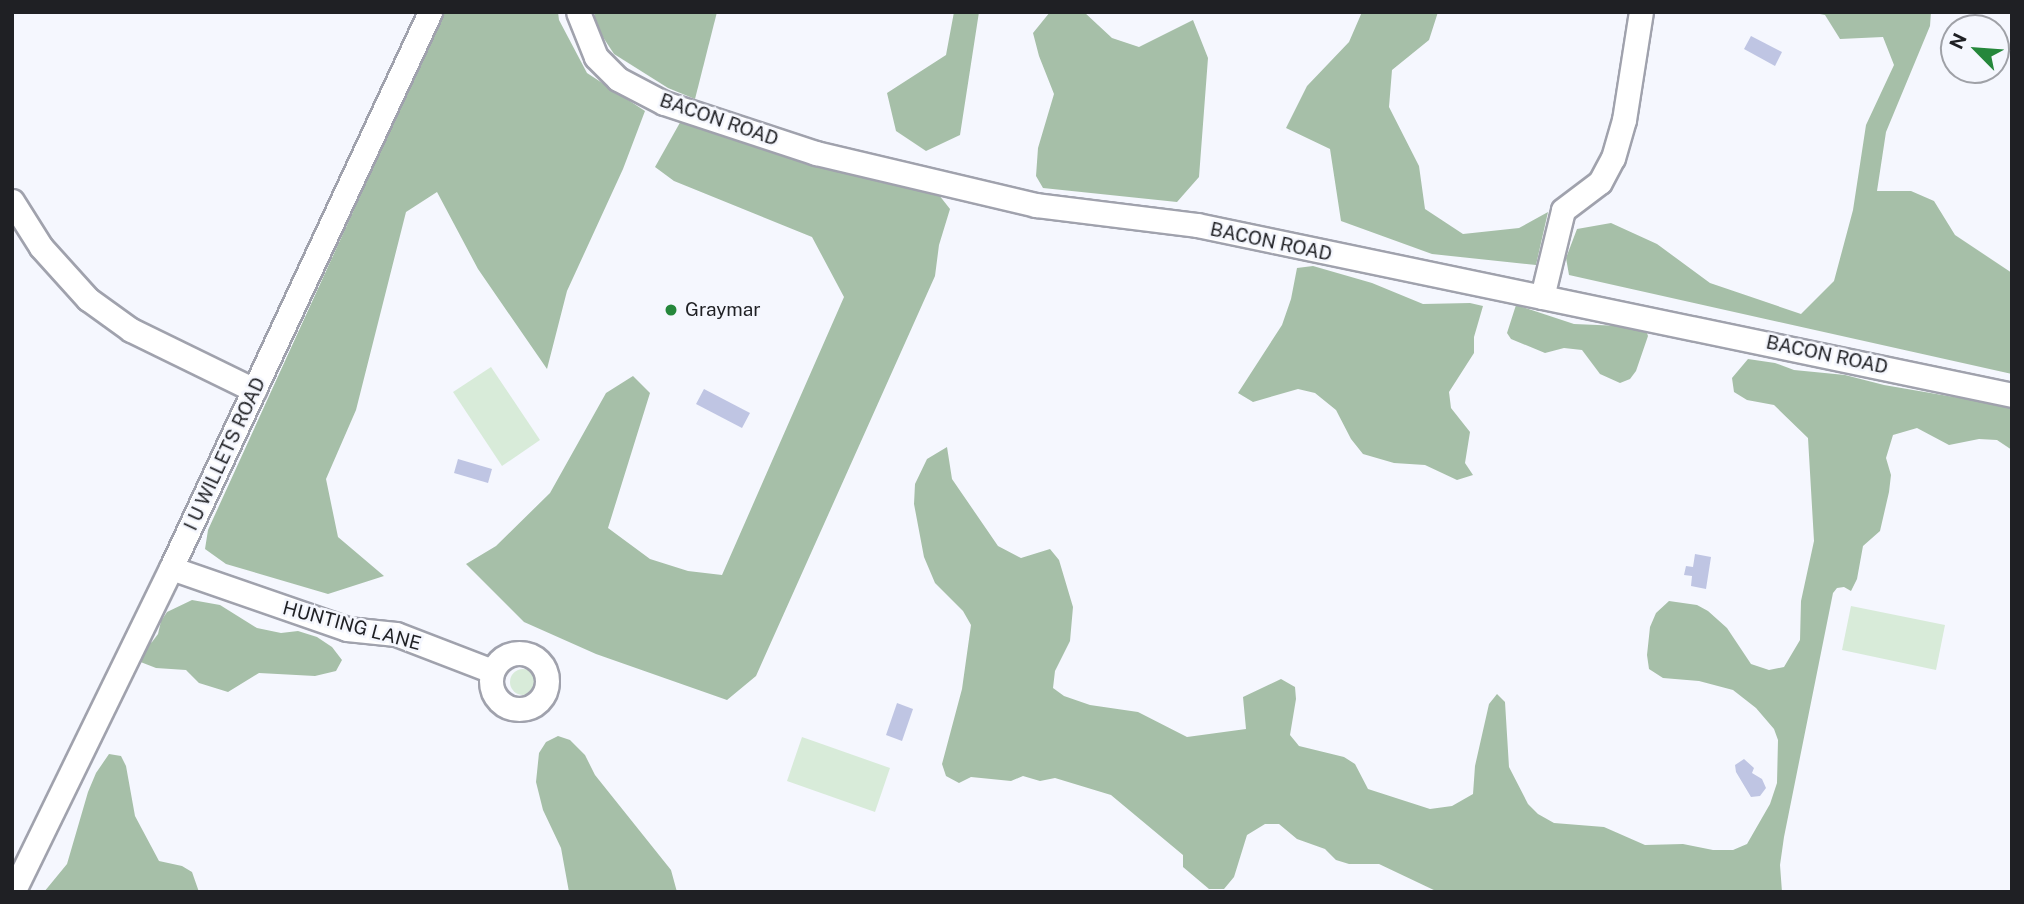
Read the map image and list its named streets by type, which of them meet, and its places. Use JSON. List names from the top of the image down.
{
  "streets": {
    "street": ["BACON ROAD", "I U WILLETS ROAD", "HUNTING LANE"]
  },
  "crossings": [
    ["I U WILLETS ROAD", "HUNTING LANE"]
  ],
  "places": ["Graymar"],
  "north": "top left"
}
